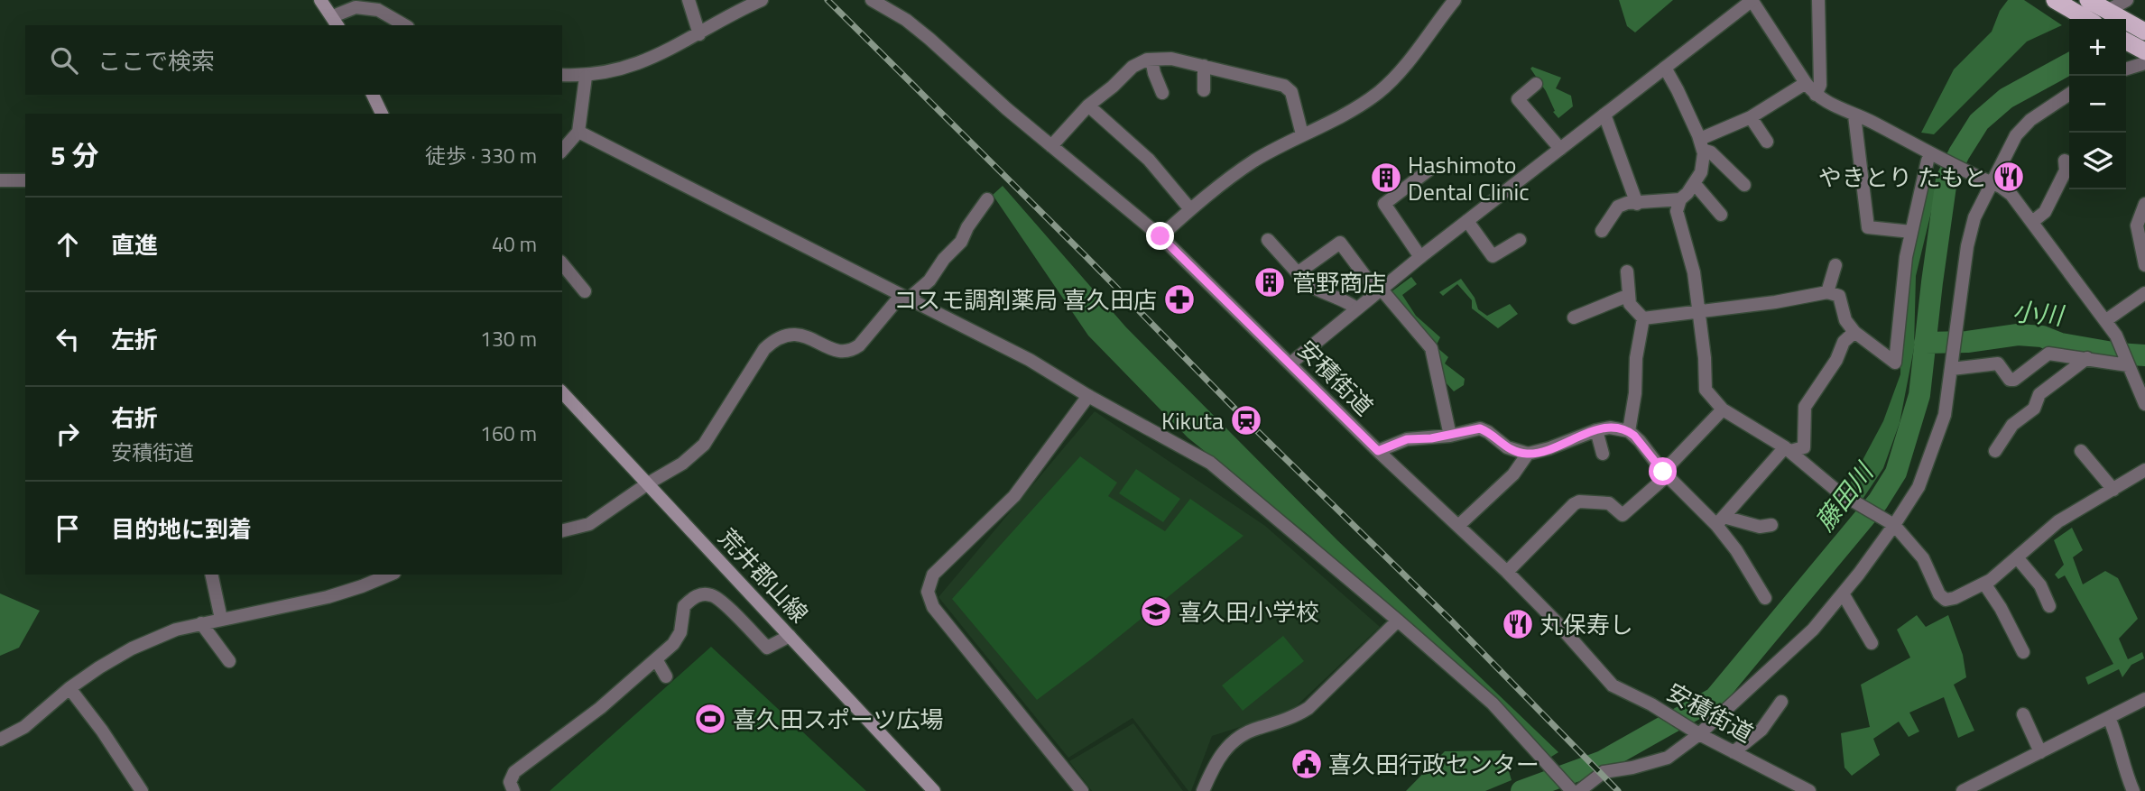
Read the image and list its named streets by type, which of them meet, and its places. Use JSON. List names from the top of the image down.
{
  "streets": {
    "main road": ["荒井郡山線"],
    "street": ["安積街道"]
  },
  "water": ["小川", "藤田川"],
  "places": {
    "restaurant": ["やきとり たもと", "丸保寿し"],
    "building": ["Hashimoto Dental Clinic", "菅野商店"],
    "pharmacy": ["コスモ調剤薬局 喜久田店"],
    "station": ["Kikuta"],
    "school or university": ["喜久田小学校"],
    "sports": ["喜久田スポーツ広場"],
    "public building": ["喜久田行政センター"]
  },
  "page": {
    "map_buttons": ["+", "−"],
    "search": "ここで検索",
    "heading": ["5 分", "徒歩 · 330 m"],
    "list": [
      ["直進", "40 m"],
      ["左折", "130 m"],
      ["右折", "安積街道", "160 m"],
      "目的地に到着"
    ]
  }
}
